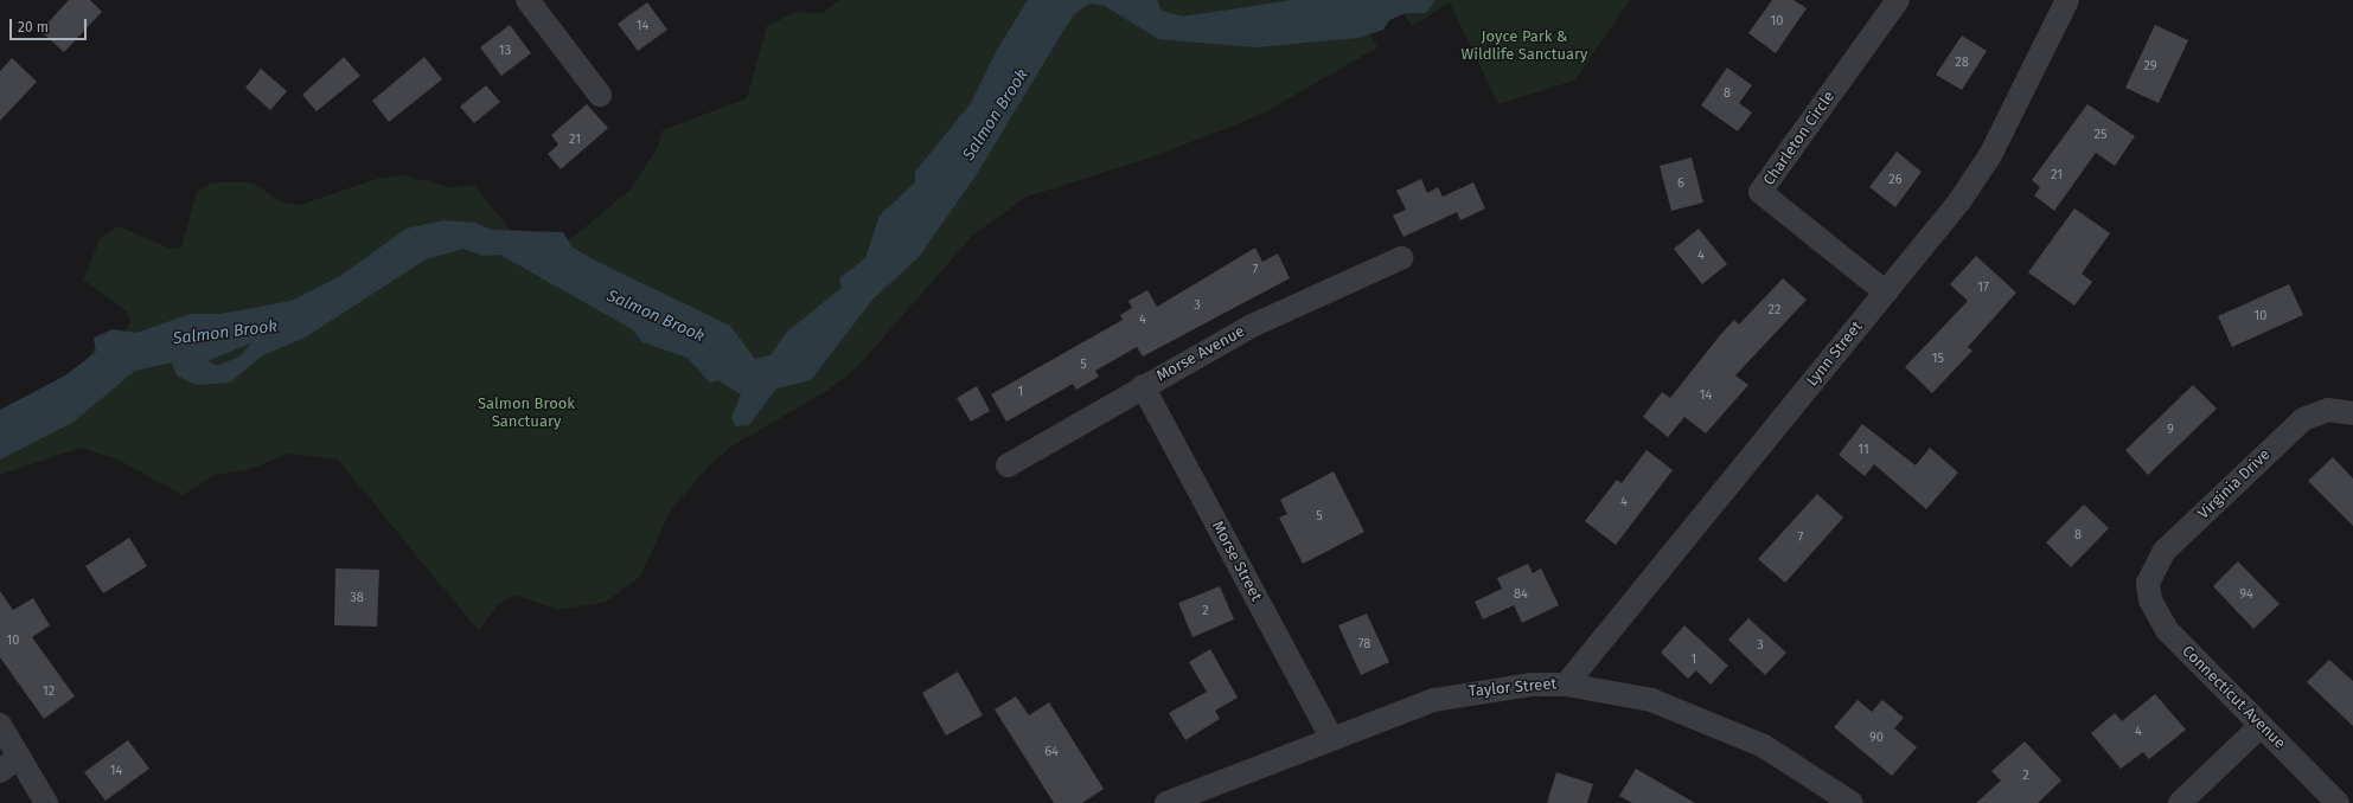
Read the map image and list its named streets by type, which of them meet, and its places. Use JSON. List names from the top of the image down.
{
  "streets": {
    "street": [
      "Charleton Circle",
      "Morse Avenue",
      "Lynn Street",
      "Virginia Drive",
      "Morse Street",
      "Taylor Street",
      "Connecticut Avenue"
    ]
  },
  "crossings": [
    ["Charleton Circle", "Lynn Street"],
    ["Morse Avenue", "Morse Street"],
    ["Lynn Street", "Taylor Street"],
    ["Virginia Drive", "Connecticut Avenue"],
    ["Morse Street", "Taylor Street"]
  ],
  "water": ["Salmon Brook"],
  "parks": ["Joyce Park & Wildlife Sanctuary", "Salmon Brook Sanctuary"],
  "house_numbers": [
    "10",
    "14",
    "13",
    "28",
    "29",
    "8",
    "25",
    "21",
    "21",
    "26",
    "6",
    "4",
    "7",
    "17",
    "3",
    "22",
    "10",
    "4",
    "15",
    "5",
    "1",
    "14",
    "9",
    "11",
    "4",
    "5",
    "8",
    "7",
    "84",
    "94",
    "38",
    "2",
    "10",
    "78",
    "3",
    "1",
    "12",
    "4",
    "90",
    "64",
    "14",
    "2"
  ],
  "scale_bar": "20 m"
}
